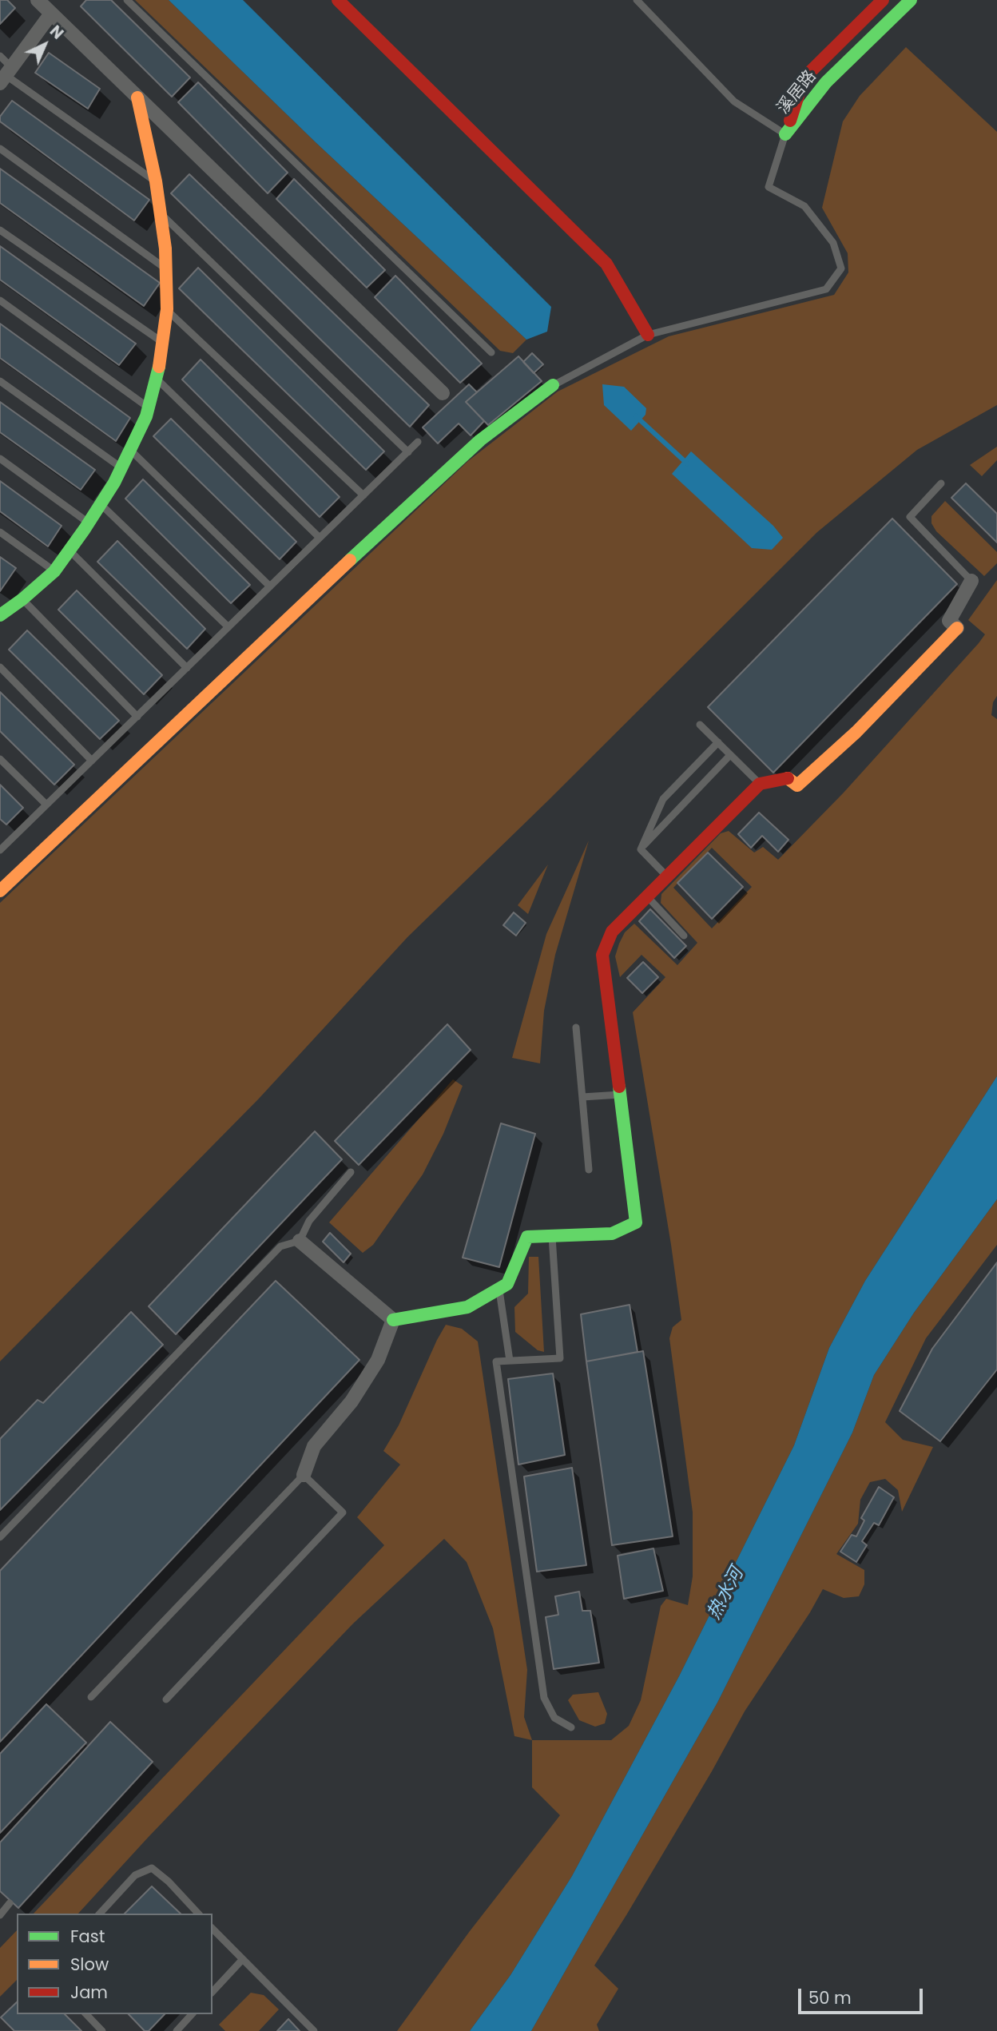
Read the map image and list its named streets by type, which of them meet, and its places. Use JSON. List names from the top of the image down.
{
  "streets": {
    "street": ["溪居路"]
  },
  "water": ["热水河"],
  "legend": ["Fast", "Slow", "Jam"],
  "scale_bar": "50 m",
  "north": "top right"
}
